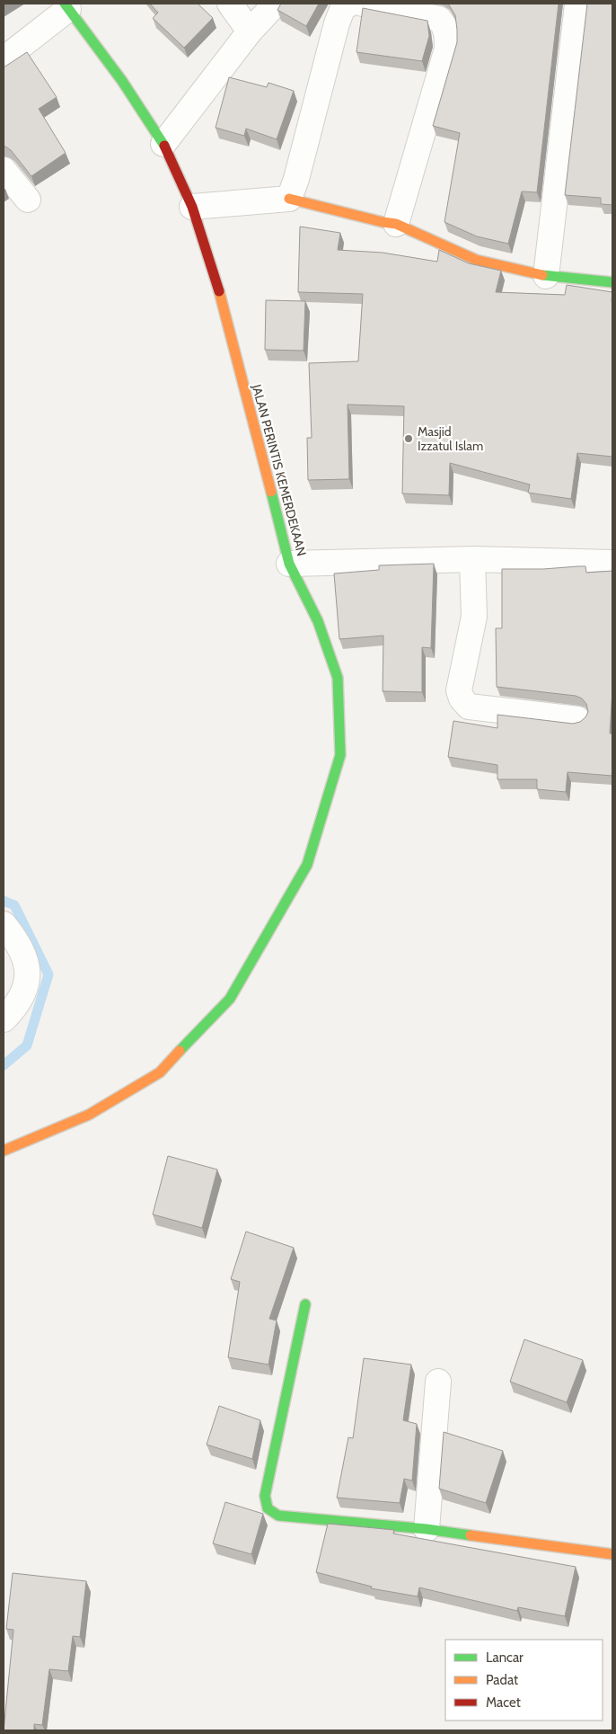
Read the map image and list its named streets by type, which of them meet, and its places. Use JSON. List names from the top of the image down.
{
  "streets": {
    "street": ["JALAN PERINTIS KEMERDEKAAN"]
  },
  "places": ["Masjid Izzatul Islam"],
  "legend": ["Lancar", "Padat", "Macet"]
}
